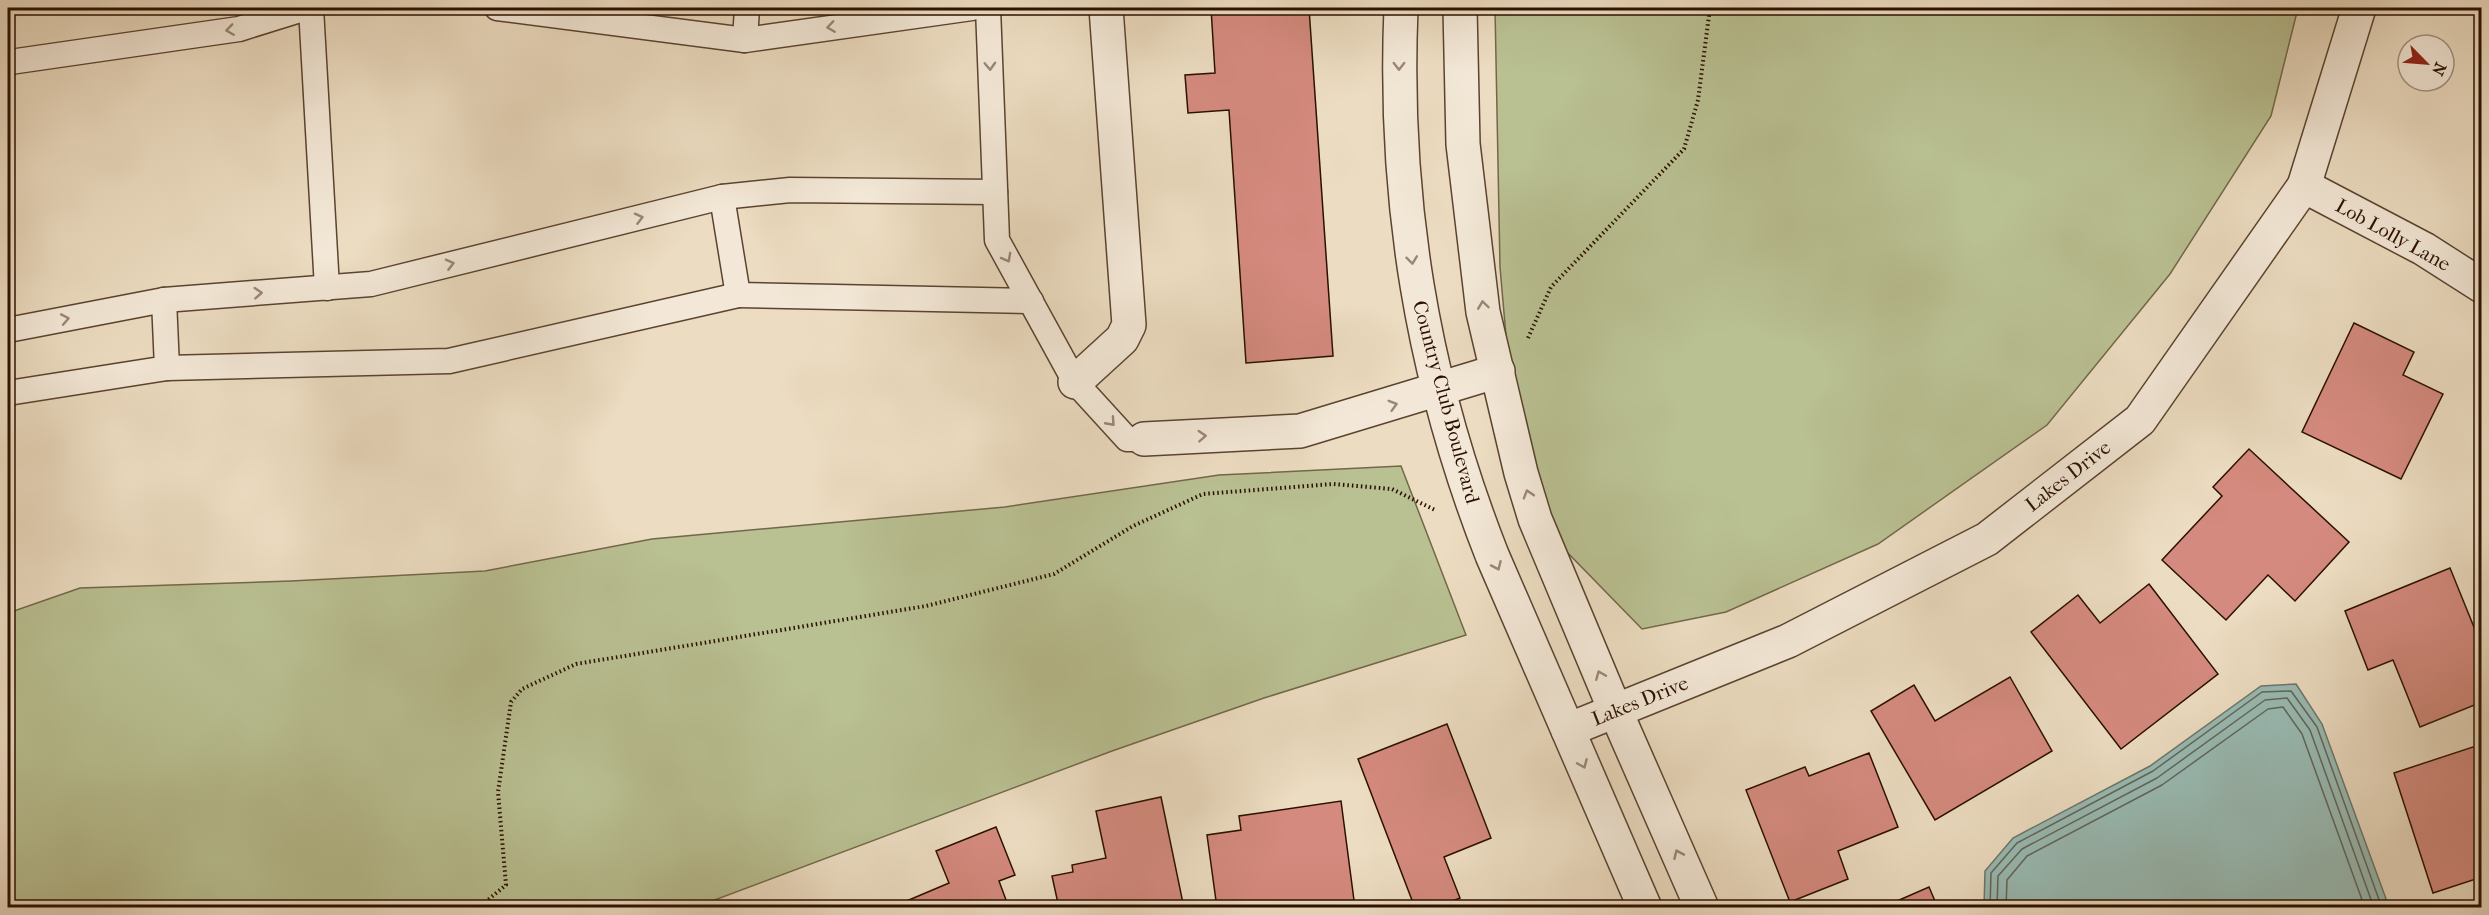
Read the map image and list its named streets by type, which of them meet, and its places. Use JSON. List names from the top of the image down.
{
  "streets": {
    "street": ["Lob Lolly Lane", "Country Club Boulevard", "Lakes Drive"]
  },
  "crossings": [
    ["Lob Lolly Lane", "Lakes Drive"],
    ["Country Club Boulevard", "Lakes Drive"]
  ],
  "north": "bottom right"
}
